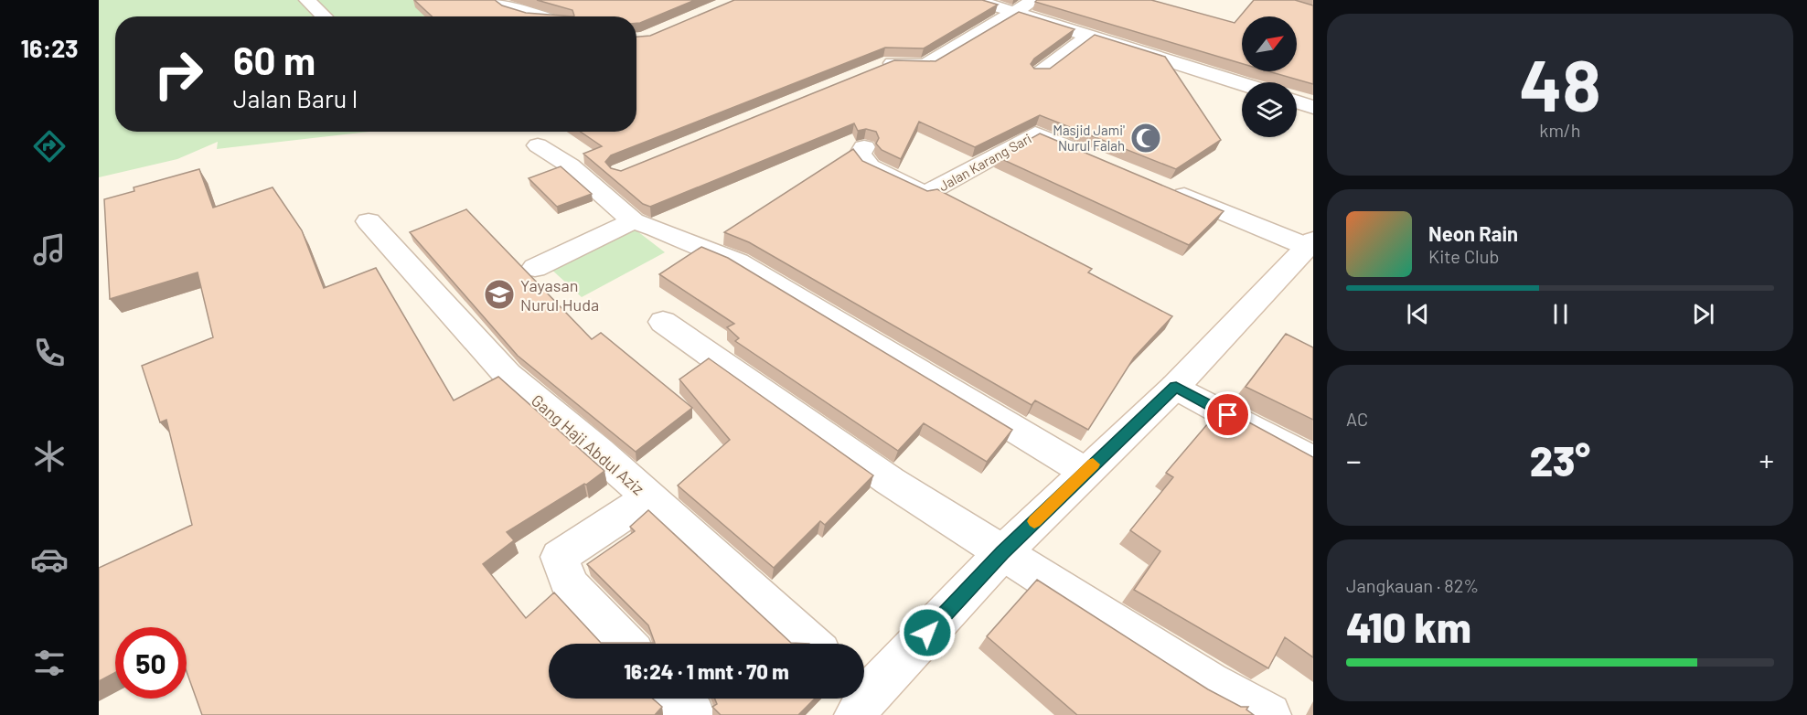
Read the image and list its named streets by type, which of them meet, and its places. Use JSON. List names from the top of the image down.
{
  "streets": {
    "street": ["Jalan Karang Sari", "Gang Haji Abdul Aziz"]
  },
  "places": {
    "mosque": ["Masjid Jami' Nurul Falah"],
    "school or university": ["Yayasan Nurul Huda"]
  },
  "north": "top right",
  "page": {
    "tabs": "16:23",
    "tile": [
      ["48", "km/h"],
      "AC",
      ["Jangkauan · 82%", "410 km"]
    ],
    "turn": ["60 m", "Jalan Baru I"],
    "song": ["Neon Rain", "Kite Club"],
    "heat": ["−", "23°", "+"],
    "limit": "50",
    "trip": "16:24 · 1 mnt · 70 m"
  }
}
